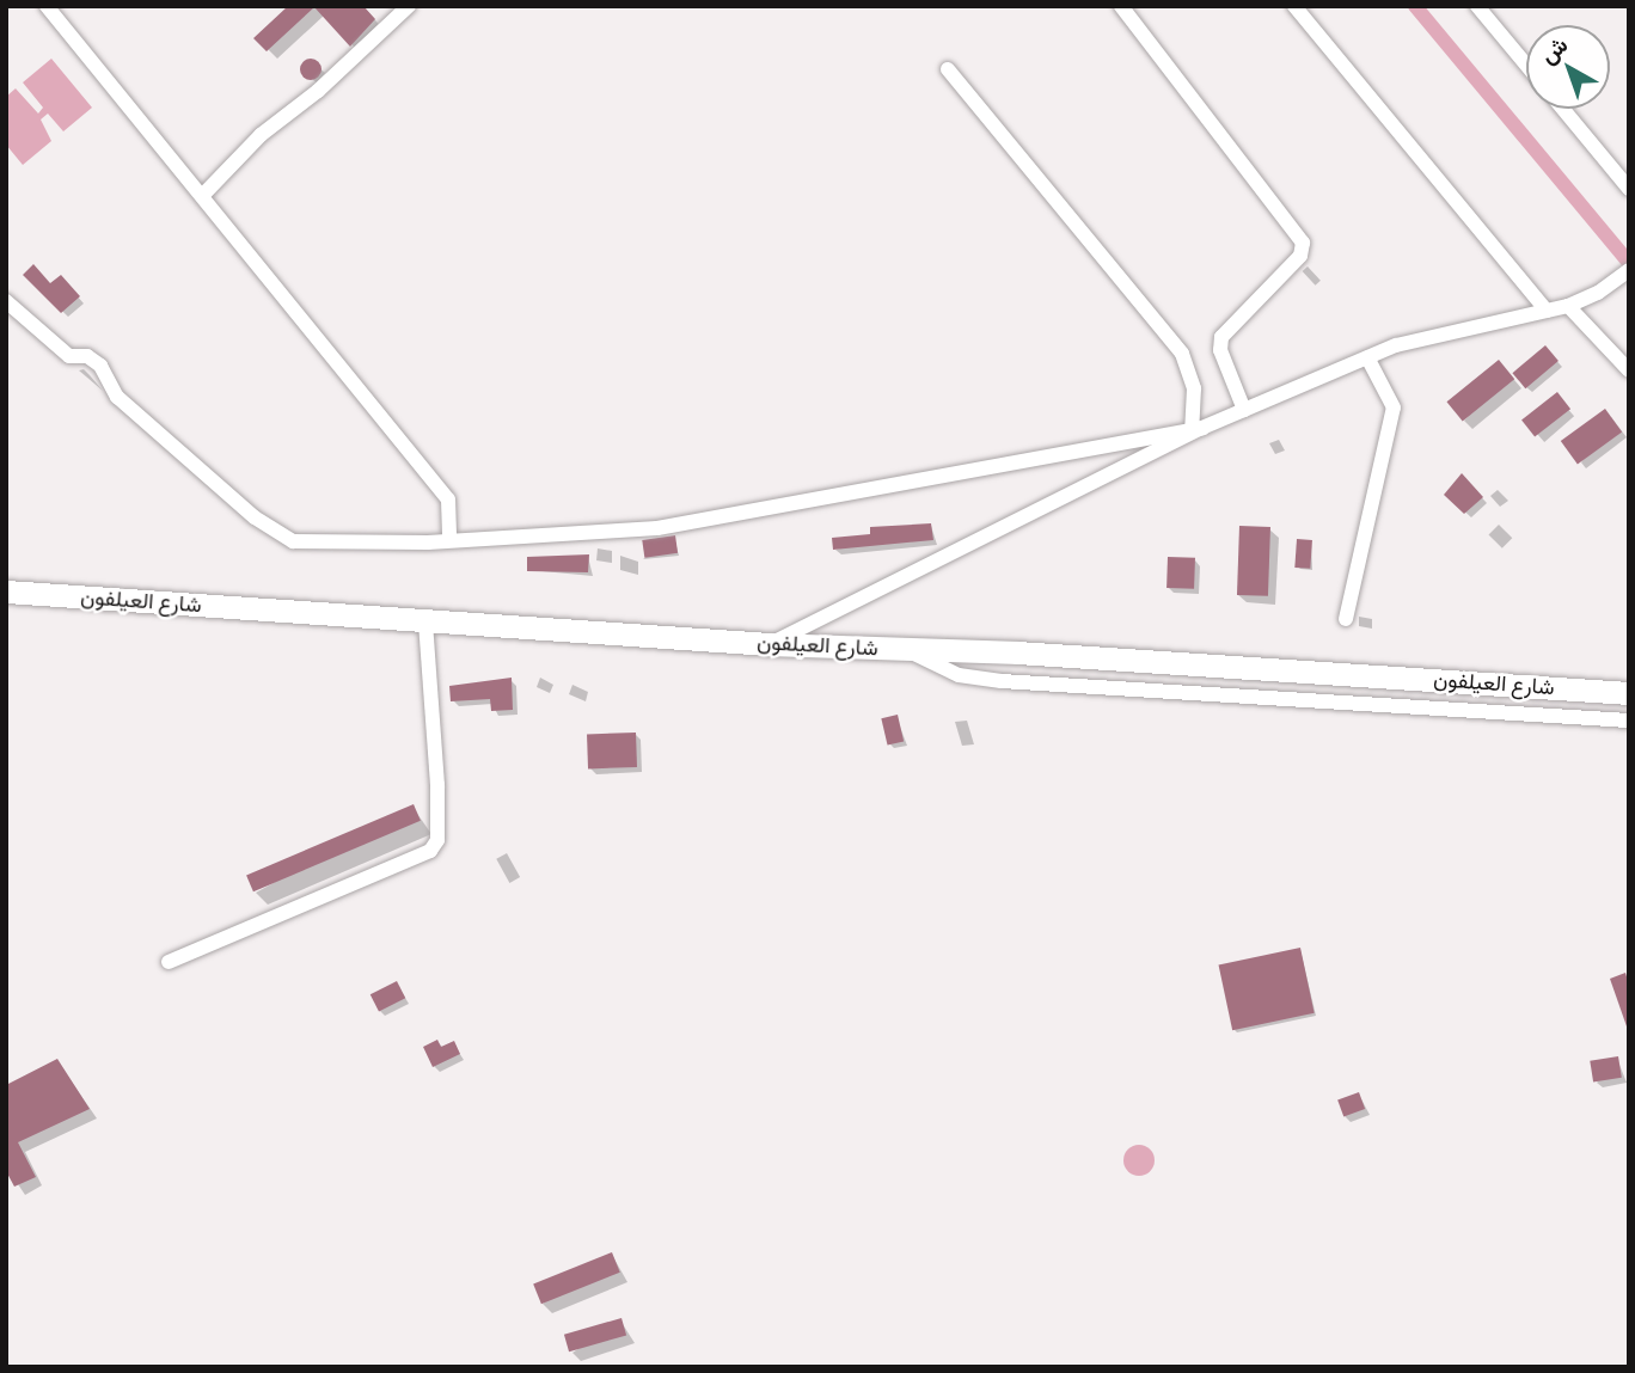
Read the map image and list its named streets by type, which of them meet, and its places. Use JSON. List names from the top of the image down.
{
  "streets": {
    "highway": ["شارع العيلفون"]
  },
  "north": "top left"
}
